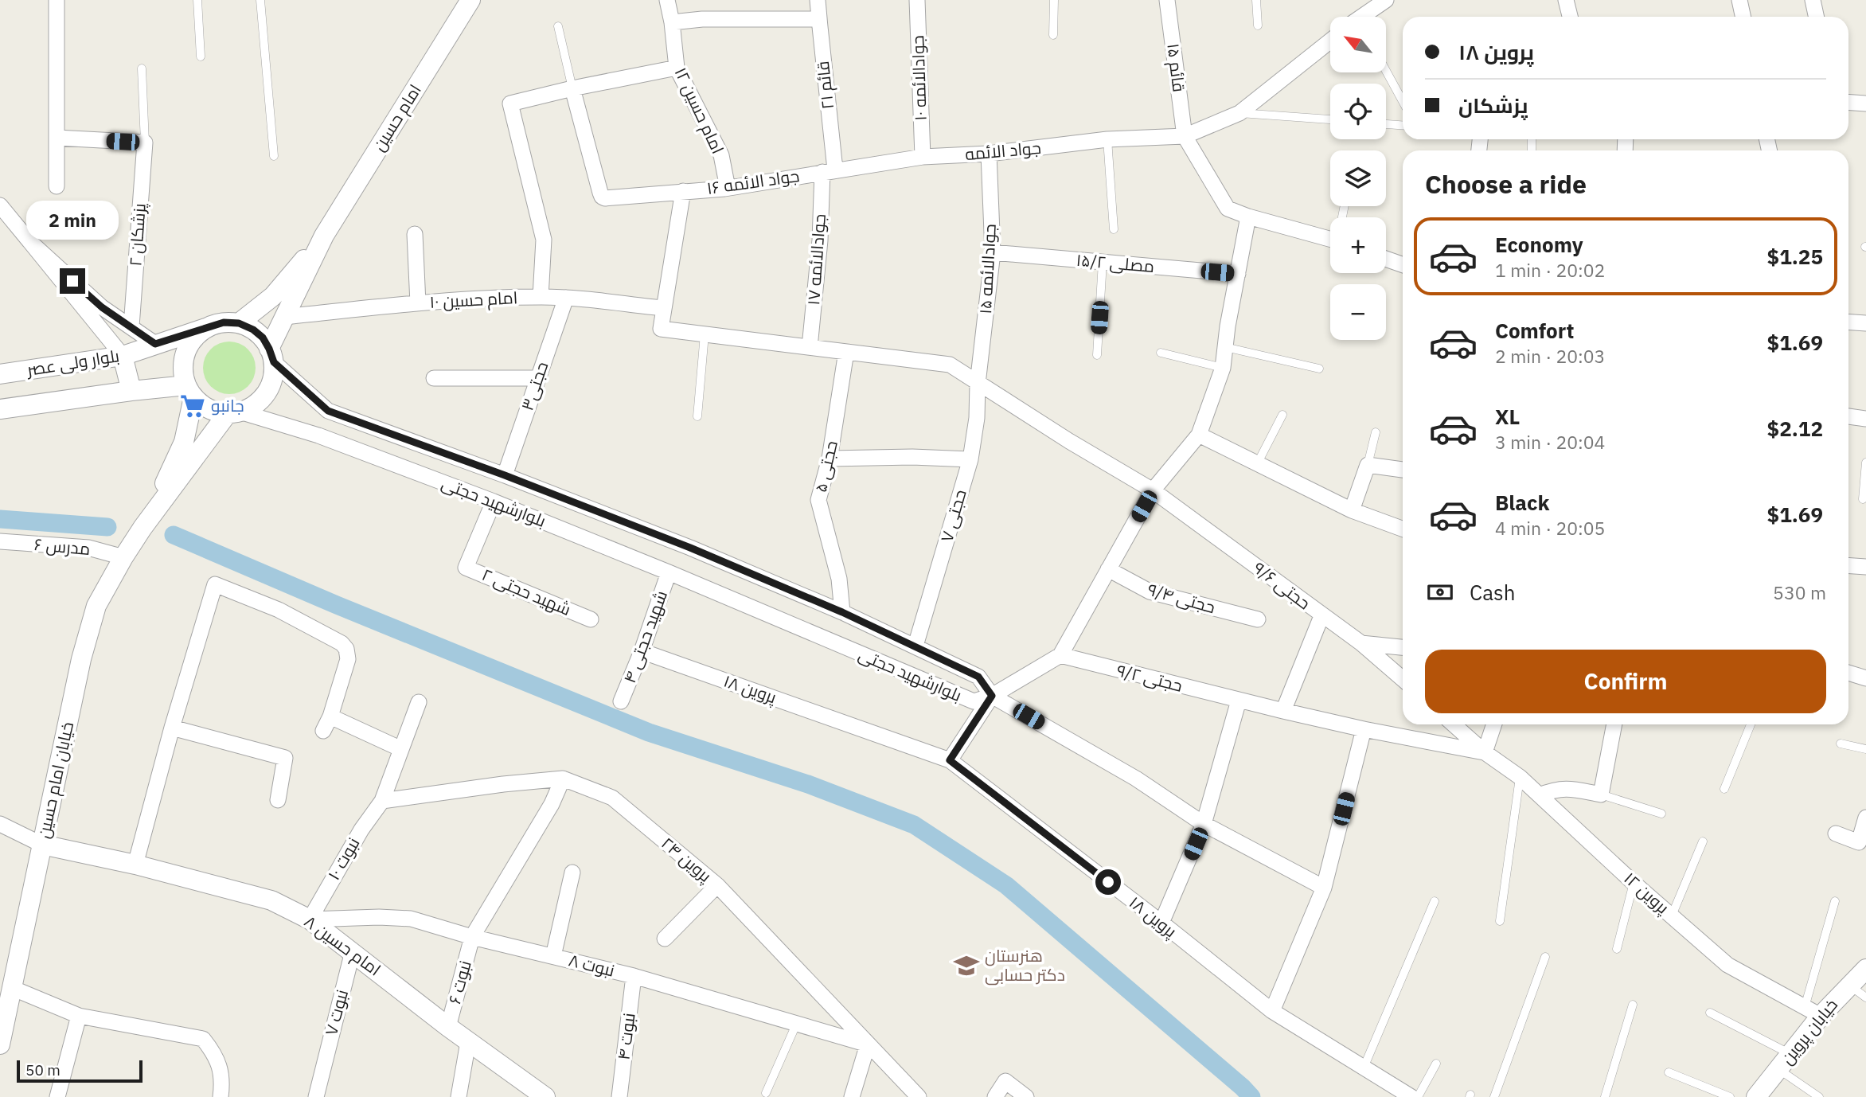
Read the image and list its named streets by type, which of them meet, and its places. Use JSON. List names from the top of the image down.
{
  "streets": {
    "street": [
      "قائم ۱۵",
      "جوادالائمه ۱۰",
      "قائم ۲۱",
      "امام حسین ۱۲",
      "امام حسین",
      "جواد الائمه",
      "جواد الائمه ۱۶",
      "پزشکان ۲",
      "جوادالائمه ۱۷",
      "مصلی ۱۵/۲",
      "جوادالائمه ۱۵",
      "۱۰ امام حسین",
      "بلوار ولی عصر",
      "حجتی۳",
      "حجتی ۵",
      "بلوارشهید حجتی",
      "حجتی ۷",
      "مدرس ۶",
      "حجتی ۹/۶",
      "شهید حجتی ۲",
      "حجتی ۹/۴",
      "شهید حجتی ۴",
      "حجتی ۹/۲",
      "پروین ۱۸",
      "خیابان امام حسین",
      "نبوت ۱۰",
      "پروین ۲۴",
      "پروین ۱۲",
      "امام حسین ۸",
      "نبوت ۸",
      "نبوت ۶",
      "نبوت ۷",
      "خیابان پروین",
      "نبوت ۴"
    ]
  },
  "crossings": [
    ["قائم ۱۵", "جواد الائمه"],
    ["جوادالائمه ۱۰", "جواد الائمه"],
    ["قائم ۲۱", "جواد الائمه"],
    ["قائم ۲۱", "جواد الائمه ۱۶"],
    ["قائم ۲۱", "جوادالائمه ۱۷"],
    ["امام حسین ۱۲", "جواد الائمه ۱۶"],
    ["امام حسین", "۱۰ امام حسین"],
    ["امام حسین", "بلوار ولی عصر"],
    ["امام حسین", "بلوارشهید حجتی"],
    ["امام حسین", "خیابان امام حسین"],
    ["جواد الائمه", "جواد الائمه ۱۶"],
    ["جواد الائمه", "جوادالائمه ۱۷"],
    ["جواد الائمه", "جوادالائمه ۱۵"],
    ["جواد الائمه ۱۶", "جوادالائمه ۱۷"],
    ["جوادالائمه ۱۷", "حجتی ۹/۶"],
    ["مصلی ۱۵/۲", "جوادالائمه ۱۵"],
    ["جوادالائمه ۱۵", "حجتی ۷"],
    ["جوادالائمه ۱۵", "حجتی ۹/۶"],
    ["۱۰ امام حسین", "حجتی۳"],
    ["۱۰ امام حسین", "حجتی ۹/۶"],
    ["بلوار ولی عصر", "بلوارشهید حجتی"],
    ["بلوار ولی عصر", "خیابان امام حسین"],
    ["حجتی۳", "بلوارشهید حجتی"],
    ["حجتی ۵", "بلوارشهید حجتی"],
    ["حجتی ۵", "حجتی ۹/۶"],
    ["بلوارشهید حجتی", "حجتی ۷"],
    ["بلوارشهید حجتی", "شهید حجتی ۲"],
    ["بلوارشهید حجتی", "شهید حجتی ۴"],
    ["بلوارشهید حجتی", "خیابان امام حسین"],
    ["حجتی ۷", "حجتی ۹/۶"],
    ["مدرس ۶", "خیابان امام حسین"],
    ["شهید حجتی ۴", "پروین ۱۸"],
    ["حجتی ۹/۲", "پروین ۱۲"],
    ["خیابان امام حسین", "امام حسین ۸"],
    ["نبوت ۱۰", "پروین ۲۴"],
    ["نبوت ۱۰", "امام حسین ۸"],
    ["نبوت ۱۰", "نبوت ۸"],
    ["پروین ۲۴", "نبوت ۸"],
    ["پروین ۲۴", "نبوت ۶"],
    ["پروین ۱۲", "خیابان پروین"],
    ["امام حسین ۸", "نبوت ۸"],
    ["امام حسین ۸", "نبوت ۶"],
    ["امام حسین ۸", "نبوت ۷"],
    ["نبوت ۸", "نبوت ۶"],
    ["نبوت ۸", "نبوت ۴"]
  ],
  "places": {
    "supermarket": ["جانبو"],
    "school or university": ["هنرستان دکتر حسابی"]
  },
  "scale_bar": "50 m",
  "north": "top left",
  "page": {
    "map_buttons": ["+", "−"],
    "banner": ["پروین ۱۸", "پزشکان"],
    "heading": "Choose a ride",
    "bubble": "2 min",
    "list": [
      {
        "name": "Economy",
        "note": "1 min · 20:02",
        "value": "$1.25"
      },
      {
        "name": "Comfort",
        "note": "2 min · 20:03",
        "value": "$1.69"
      },
      {
        "name": "XL",
        "note": "3 min · 20:04",
        "value": "$2.12"
      },
      {
        "name": "Black",
        "note": "4 min · 20:05",
        "value": "$1.69"
      }
    ],
    "pay": ["Cash", "530 m"],
    "buttons": "Confirm",
    "scale": "50 m"
  }
}
